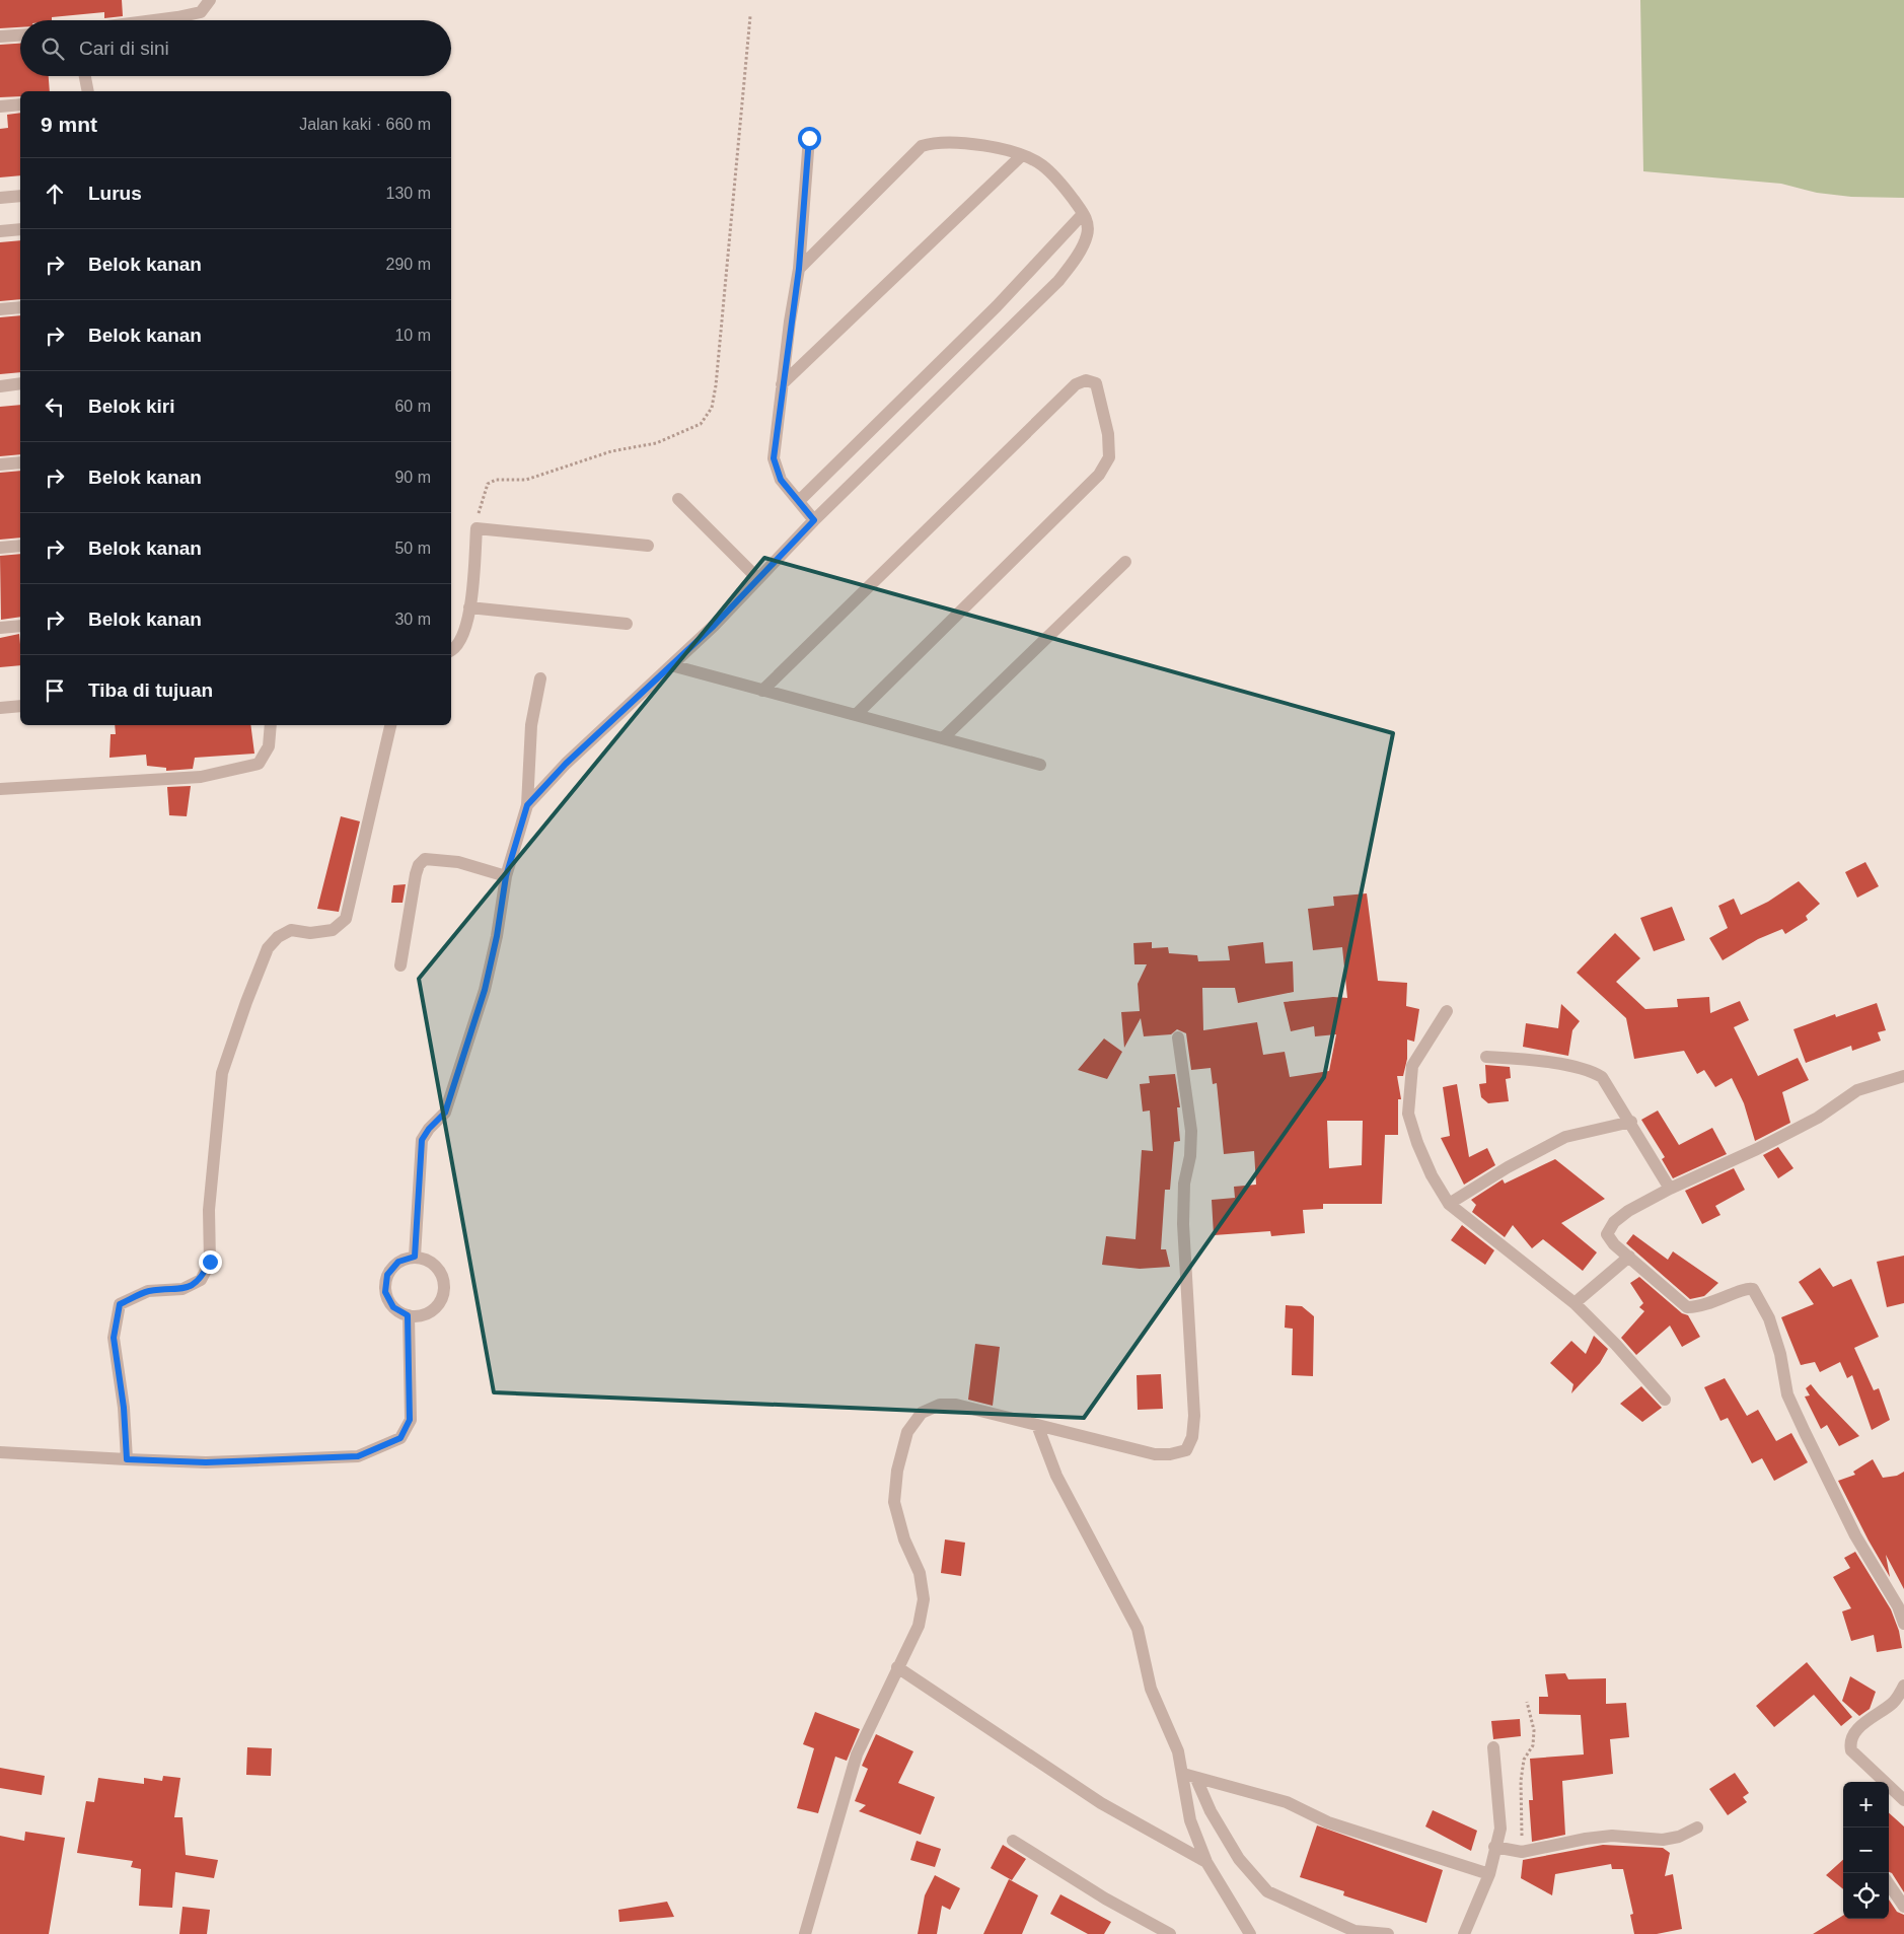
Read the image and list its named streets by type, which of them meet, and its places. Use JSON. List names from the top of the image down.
{
  "page": {
    "search": "Cari di sini",
    "heading": ["9 mnt", "Jalan kaki · 660 m"],
    "list": [
      ["Lurus", "130 m"],
      ["Belok kanan", "290 m"],
      ["Belok kanan", "10 m"],
      ["Belok kiri", "60 m"],
      ["Belok kanan", "90 m"],
      ["Belok kanan", "50 m"],
      ["Belok kanan", "30 m"],
      "Tiba di tujuan"
    ],
    "map_buttons": ["+", "−"]
  }
}
